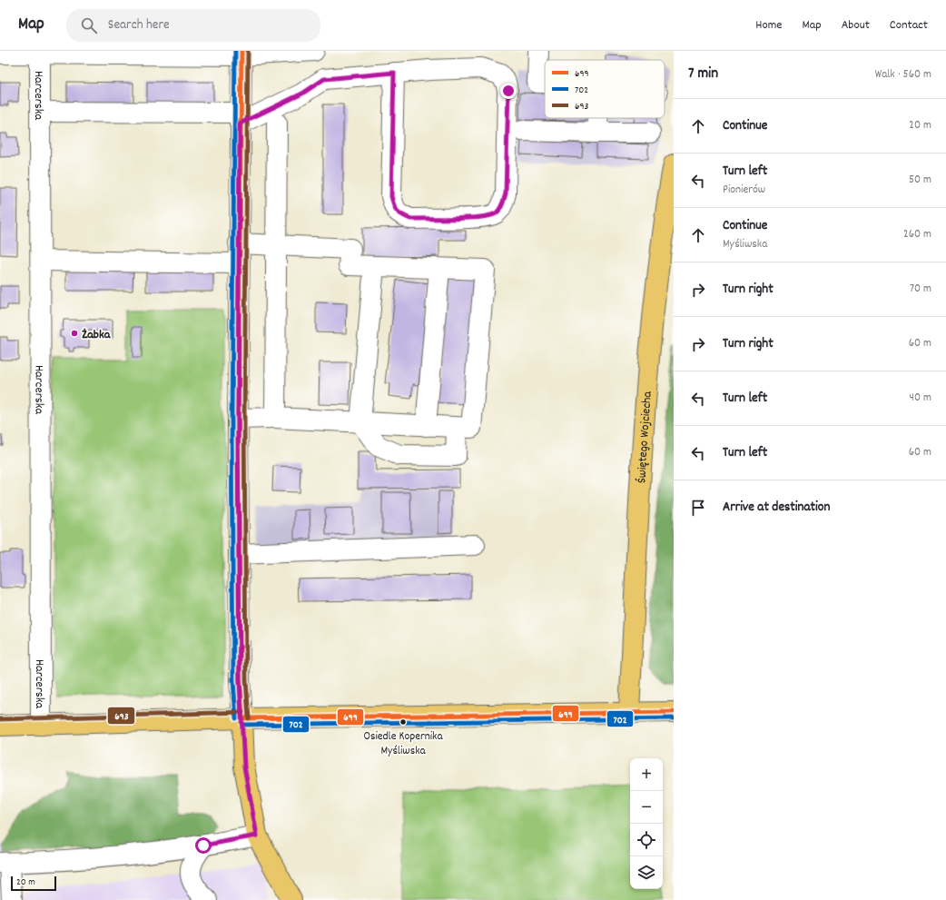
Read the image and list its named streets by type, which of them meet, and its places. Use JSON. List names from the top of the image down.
{
  "streets": {
    "main road": ["Świętego Wojciecha"],
    "street": ["Harcerska"]
  },
  "places": ["Żabka", "Osiedle Kopernika Myśliwska"],
  "lines": ["transit line 699", "transit line 702", "transit line 693"],
  "legend": ["699", "702", "693"],
  "scale_bar": "20 m",
  "page": {
    "header": "Map",
    "search": "Search here",
    "nav": [
      "Home",
      "Map",
      "About",
      "Contact"
    ],
    "heading": ["7 min", "Walk · 560 m"],
    "list": [
      ["Continue", "20 m"],
      ["Turn left", "Pionierów", "50 m"],
      ["Continue", "Myśliwska", "260 m"],
      ["Turn right", "70 m"],
      ["Turn right", "60 m"],
      ["Turn left", "40 m"],
      ["Turn left", "60 m"],
      "Arrive at destination"
    ],
    "map_buttons": ["+", "−"],
    "scale": "20 m"
  }
}
